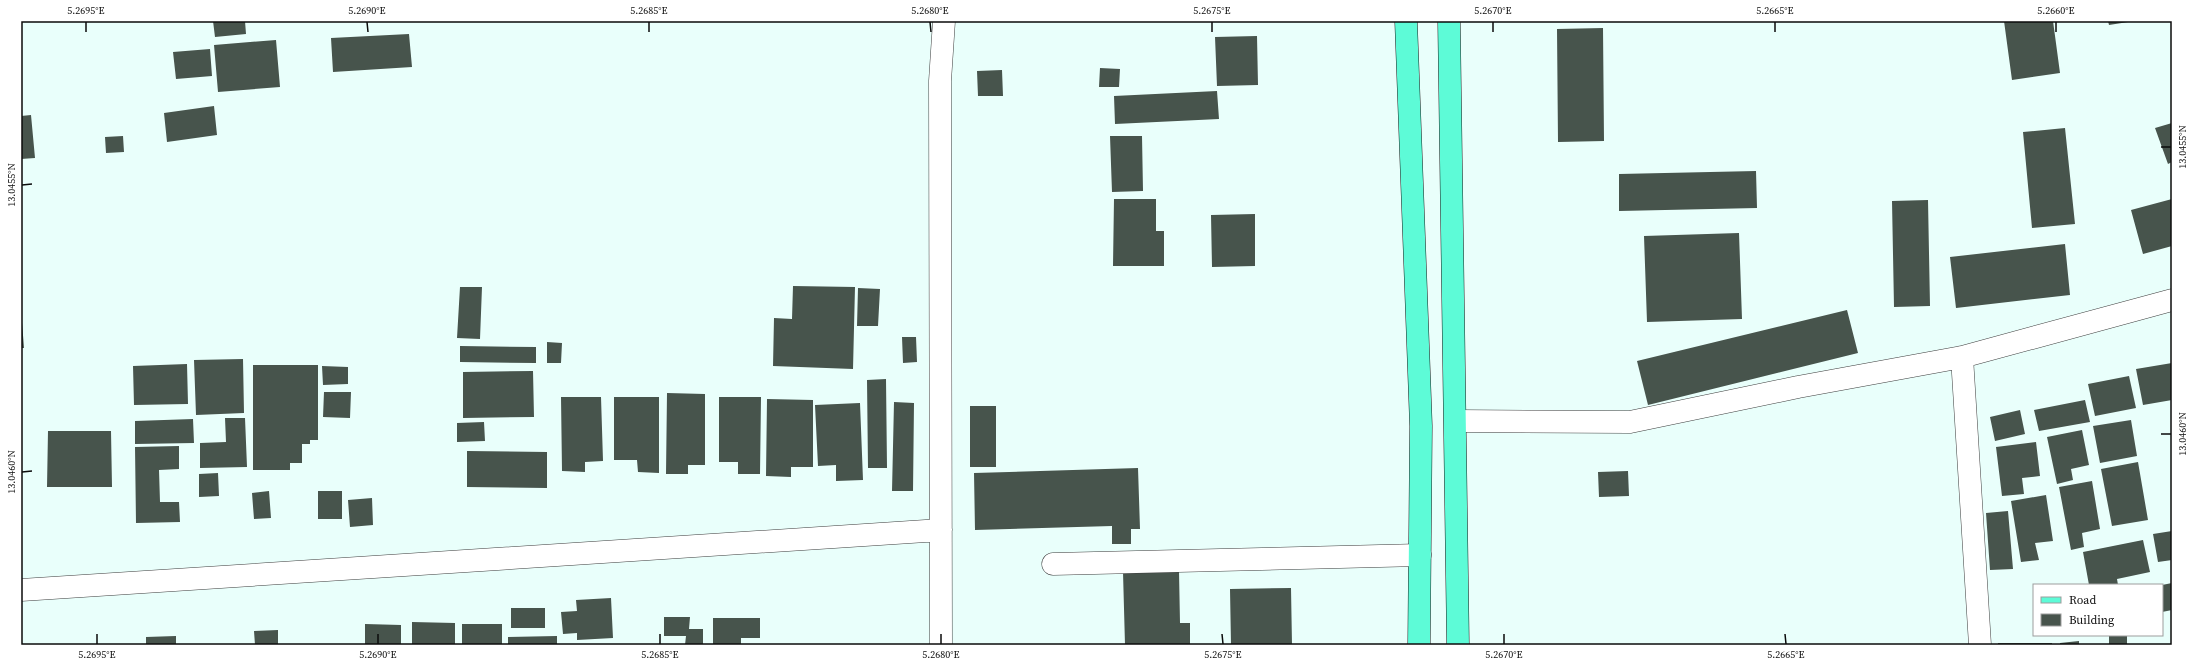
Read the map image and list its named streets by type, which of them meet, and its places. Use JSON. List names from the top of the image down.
{
  "legend": ["Road", "Building"],
  "coordinates": [
    "5.2695°E",
    "5.2690°E",
    "5.2685°E",
    "5.2680°E",
    "5.2675°E",
    "5.2670°E",
    "5.2665°E",
    "5.2660°E",
    "13.0455°N",
    "13.0460°N"
  ]
}
